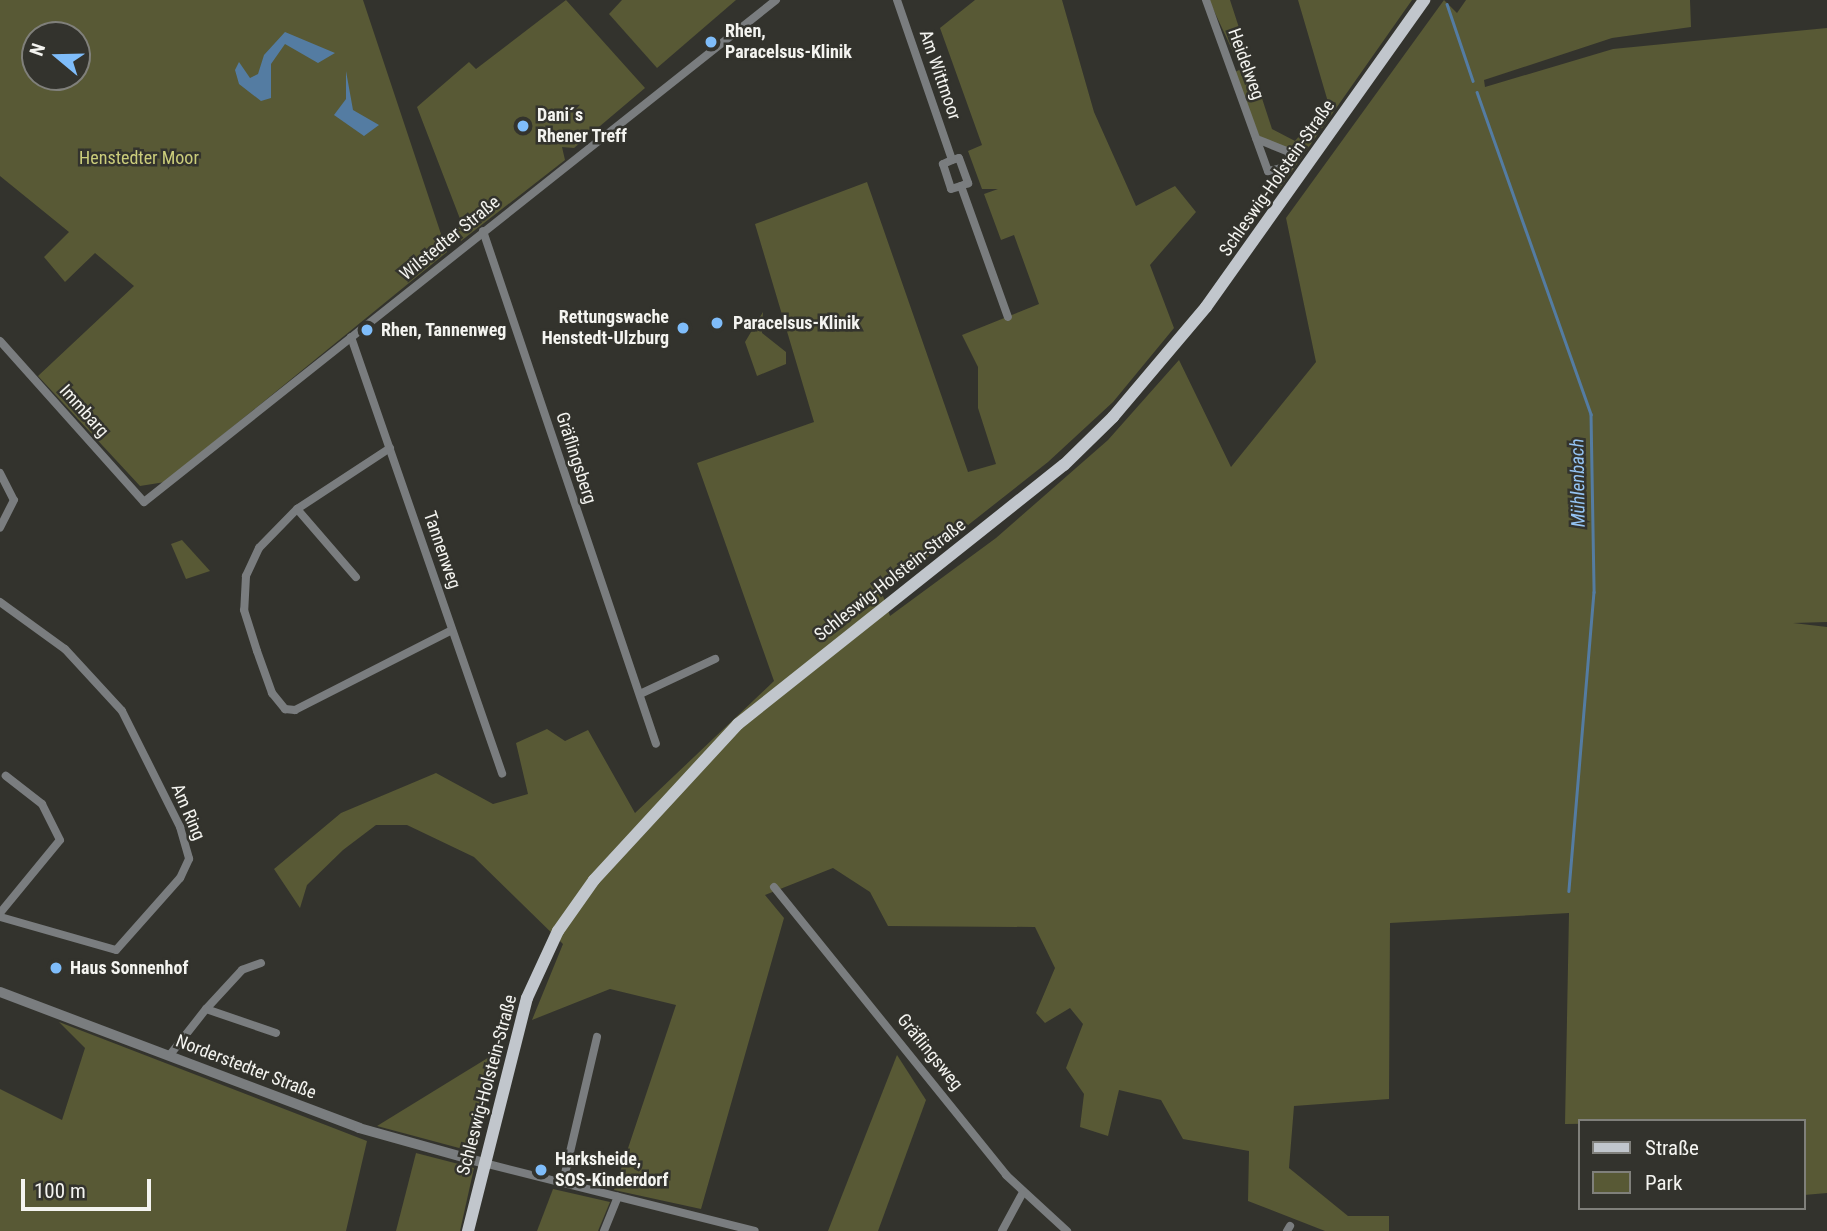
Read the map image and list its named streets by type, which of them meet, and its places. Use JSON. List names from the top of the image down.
{
  "streets": {
    "main road": ["Schleswig-Holstein-Straße"],
    "street": [
      "Heidelweg",
      "Am Wittmoor",
      "Wilstedter Straße",
      "Immbarg",
      "Gräflingsberg",
      "Tannenweg",
      "Am Ring",
      "Gräflingsweg",
      "Norderstedter Straße"
    ]
  },
  "crossings": [
    ["Schleswig-Holstein-Straße", "Norderstedter Straße"],
    ["Wilstedter Straße", "Immbarg"],
    ["Wilstedter Straße", "Gräflingsberg"],
    ["Wilstedter Straße", "Tannenweg"]
  ],
  "water": ["Mühlenbach"],
  "parks": ["Henstedter Moor"],
  "places": [
    "Rhen, Paracelsus-Klinik",
    "Dani´s Rhener Treff",
    "Paracelsus-Klinik",
    "Rettungswache Henstedt-Ulzburg",
    "Rhen, Tannenweg",
    "Haus Sonnenhof",
    "Harksheide, SOS-Kinderdorf"
  ],
  "legend": ["Straße", "Park"],
  "scale_bar": "100 m",
  "north": "left"
}
